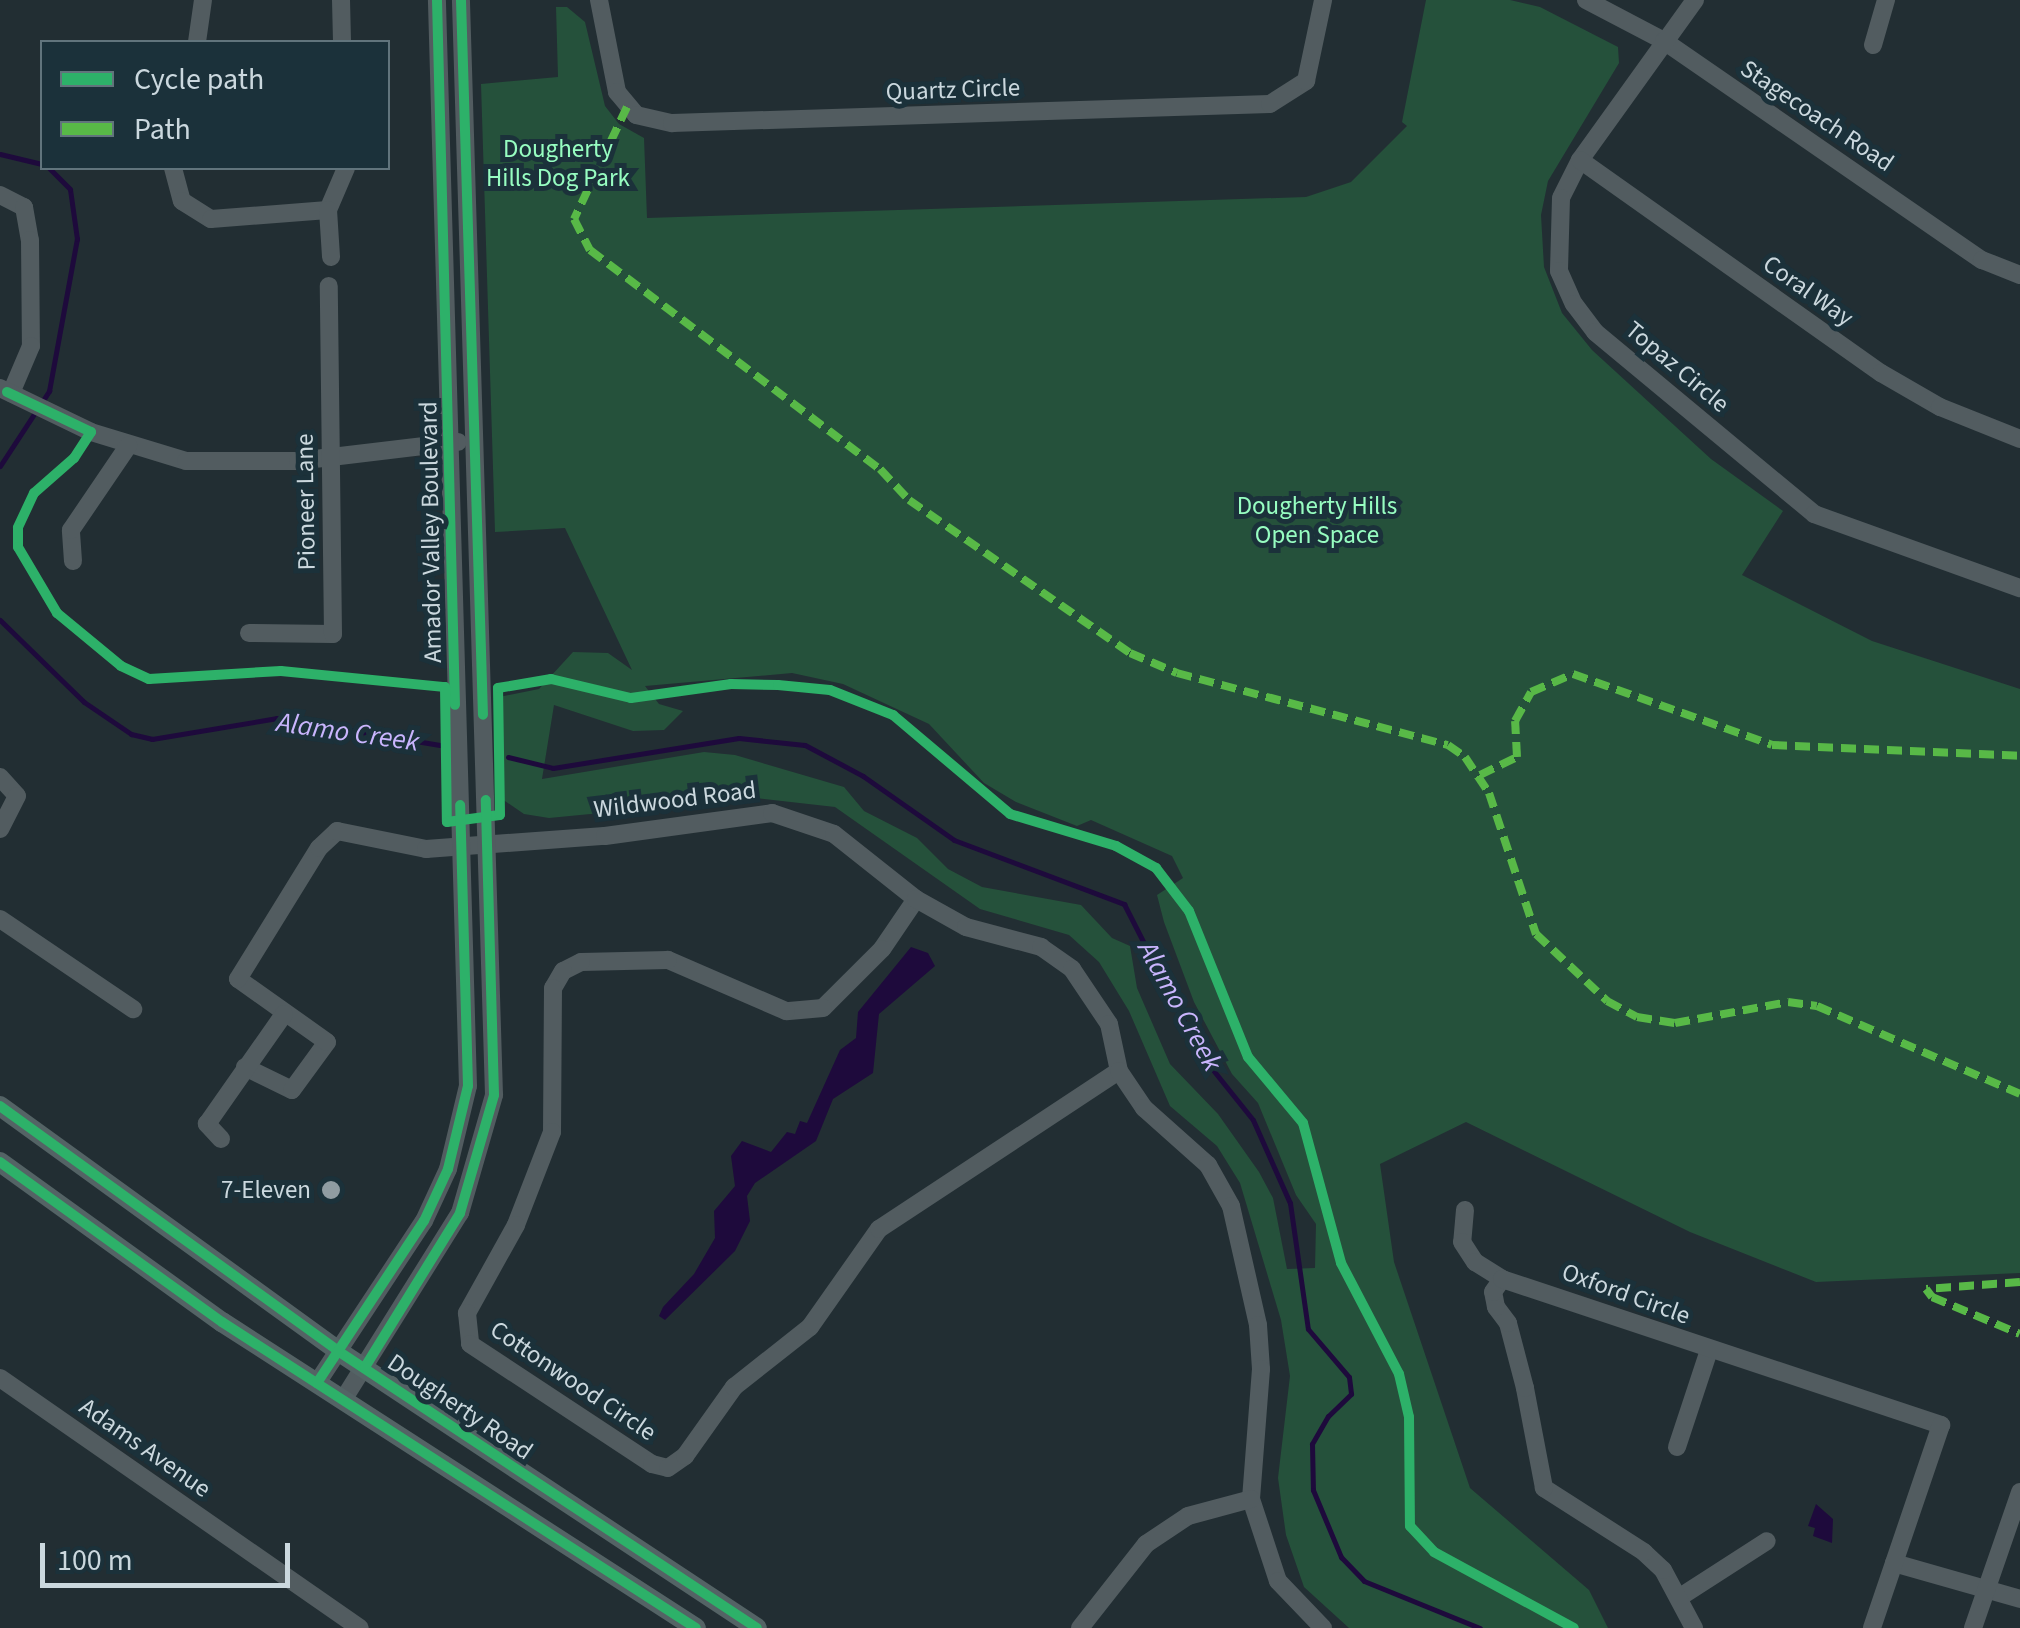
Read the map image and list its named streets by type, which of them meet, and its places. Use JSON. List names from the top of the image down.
{
  "streets": {
    "main road": ["Dougherty Road"],
    "street": [
      "Quartz Circle",
      "Stagecoach Road",
      "Coral Way",
      "Topaz Circle",
      "Pioneer Lane",
      "Amador Valley Boulevard",
      "Wildwood Road",
      "Oxford Circle",
      "Cottonwood Circle",
      "Adams Avenue"
    ]
  },
  "crossings": [
    ["Stagecoach Road", "Topaz Circle"],
    ["Coral Way", "Topaz Circle"],
    ["Amador Valley Boulevard", "Wildwood Road"],
    ["Amador Valley Boulevard", "Dougherty Road"],
    ["Wildwood Road", "Cottonwood Circle"]
  ],
  "water": ["Alamo Creek"],
  "parks": ["Dougherty Hills Dog Park", "Dougherty Hills Open Space"],
  "places": ["7-Eleven"],
  "legend": ["Cycle path", "Path"],
  "scale_bar": "100 m"
}
